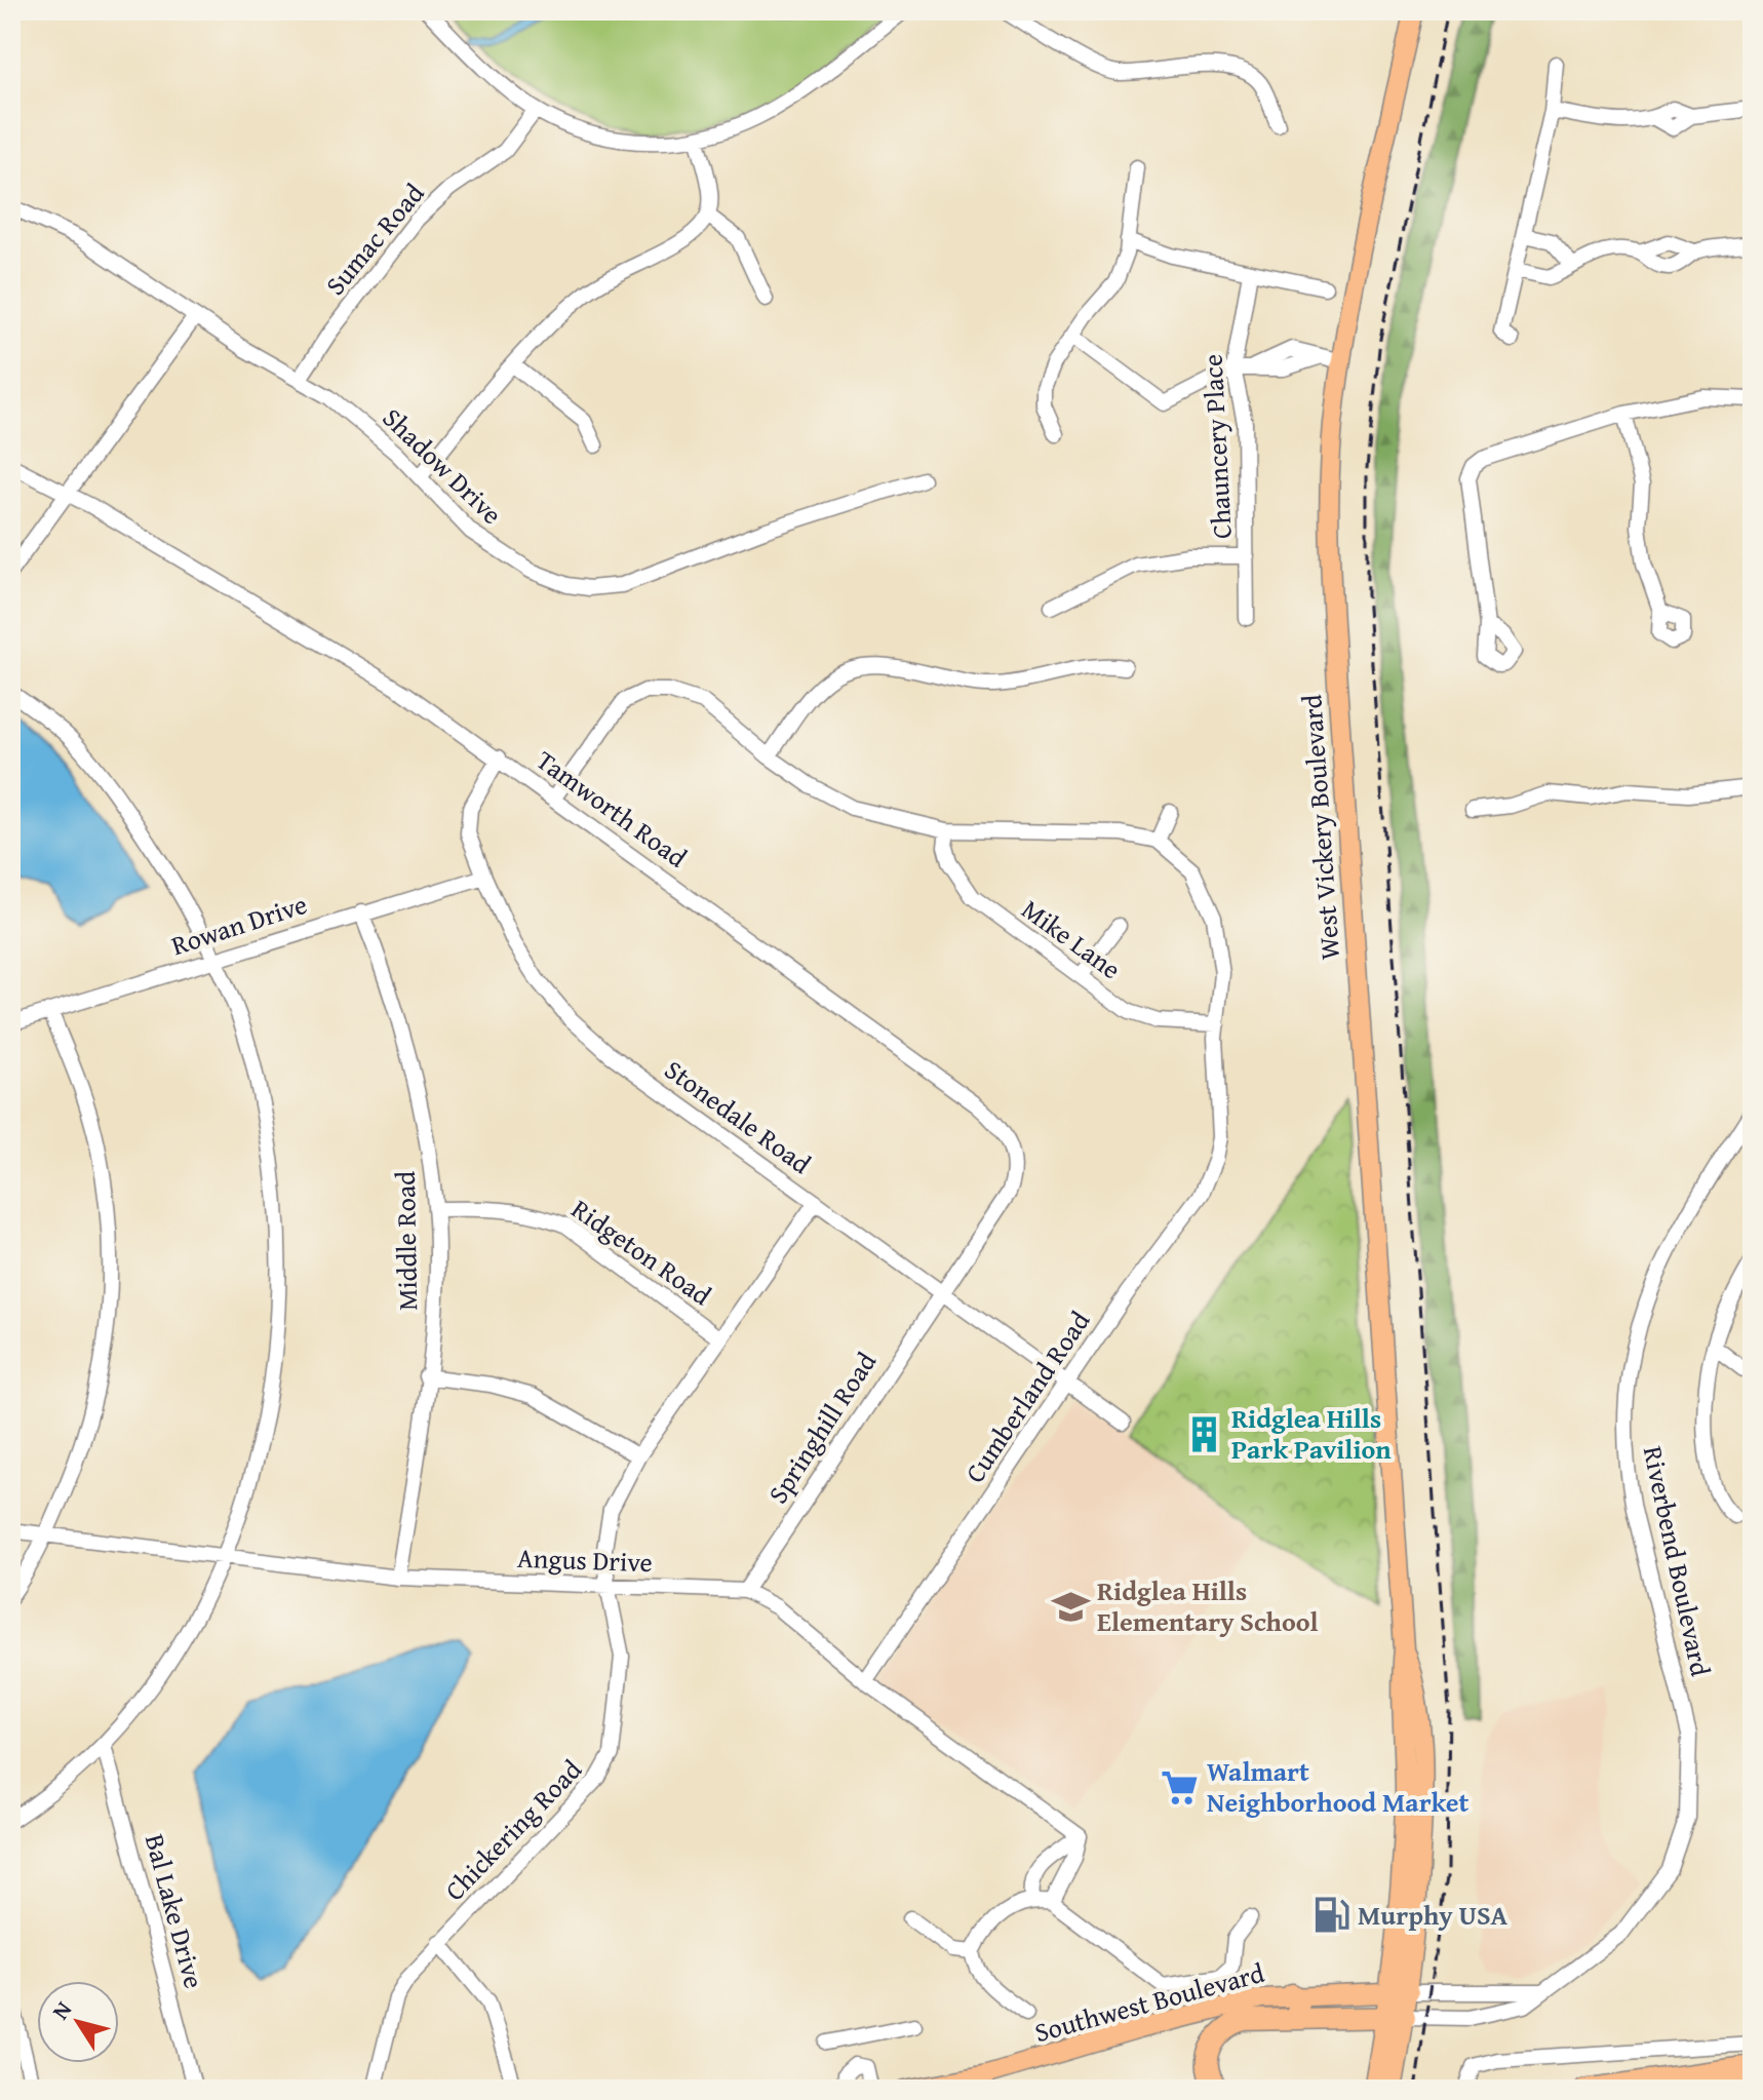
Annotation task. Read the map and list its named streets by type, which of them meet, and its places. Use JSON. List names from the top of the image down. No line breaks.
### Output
{"streets":{"main road":["West Vickery Boulevard","Southwest Boulevard"],"street":["Sumac Road","Chauncery Place","Shadow Drive","Tamworth Road","Rowan Drive","Mike Lane","Stonedale Road","Middle Road","Ridgeton Road","Cumberland Road","Springhill Road","Angus Drive","Riverbend Boulevard","Chickering Road","Bal Lake Drive"]},"crossings":[["Sumac Road","Shadow Drive"],["Tamworth Road","Stonedale Road"],["Tamworth Road","Springhill Road"],["West Vickery Boulevard","Riverbend Boulevard"],["West Vickery Boulevard","Southwest Boulevard"],["Rowan Drive","Stonedale Road"],["Rowan Drive","Middle Road"],["Mike Lane","Cumberland Road"],["Stonedale Road","Cumberland Road"],["Stonedale Road","Springhill Road"],["Stonedale Road","Chickering Road"],["Middle Road","Ridgeton Road"],["Middle Road","Angus Drive"],["Ridgeton Road","Chickering Road"],["Cumberland Road","Angus Drive"],["Springhill Road","Angus Drive"],["Angus Drive","Chickering Road"]],"places":{"building":["Ridglea Hills Park Pavilion"],"school or university":["Ridglea Hills Elementary School"],"supermarket":["Walmart Neighborhood Market"],"fuel station":["Murphy USA"]},"north":"top left"}
